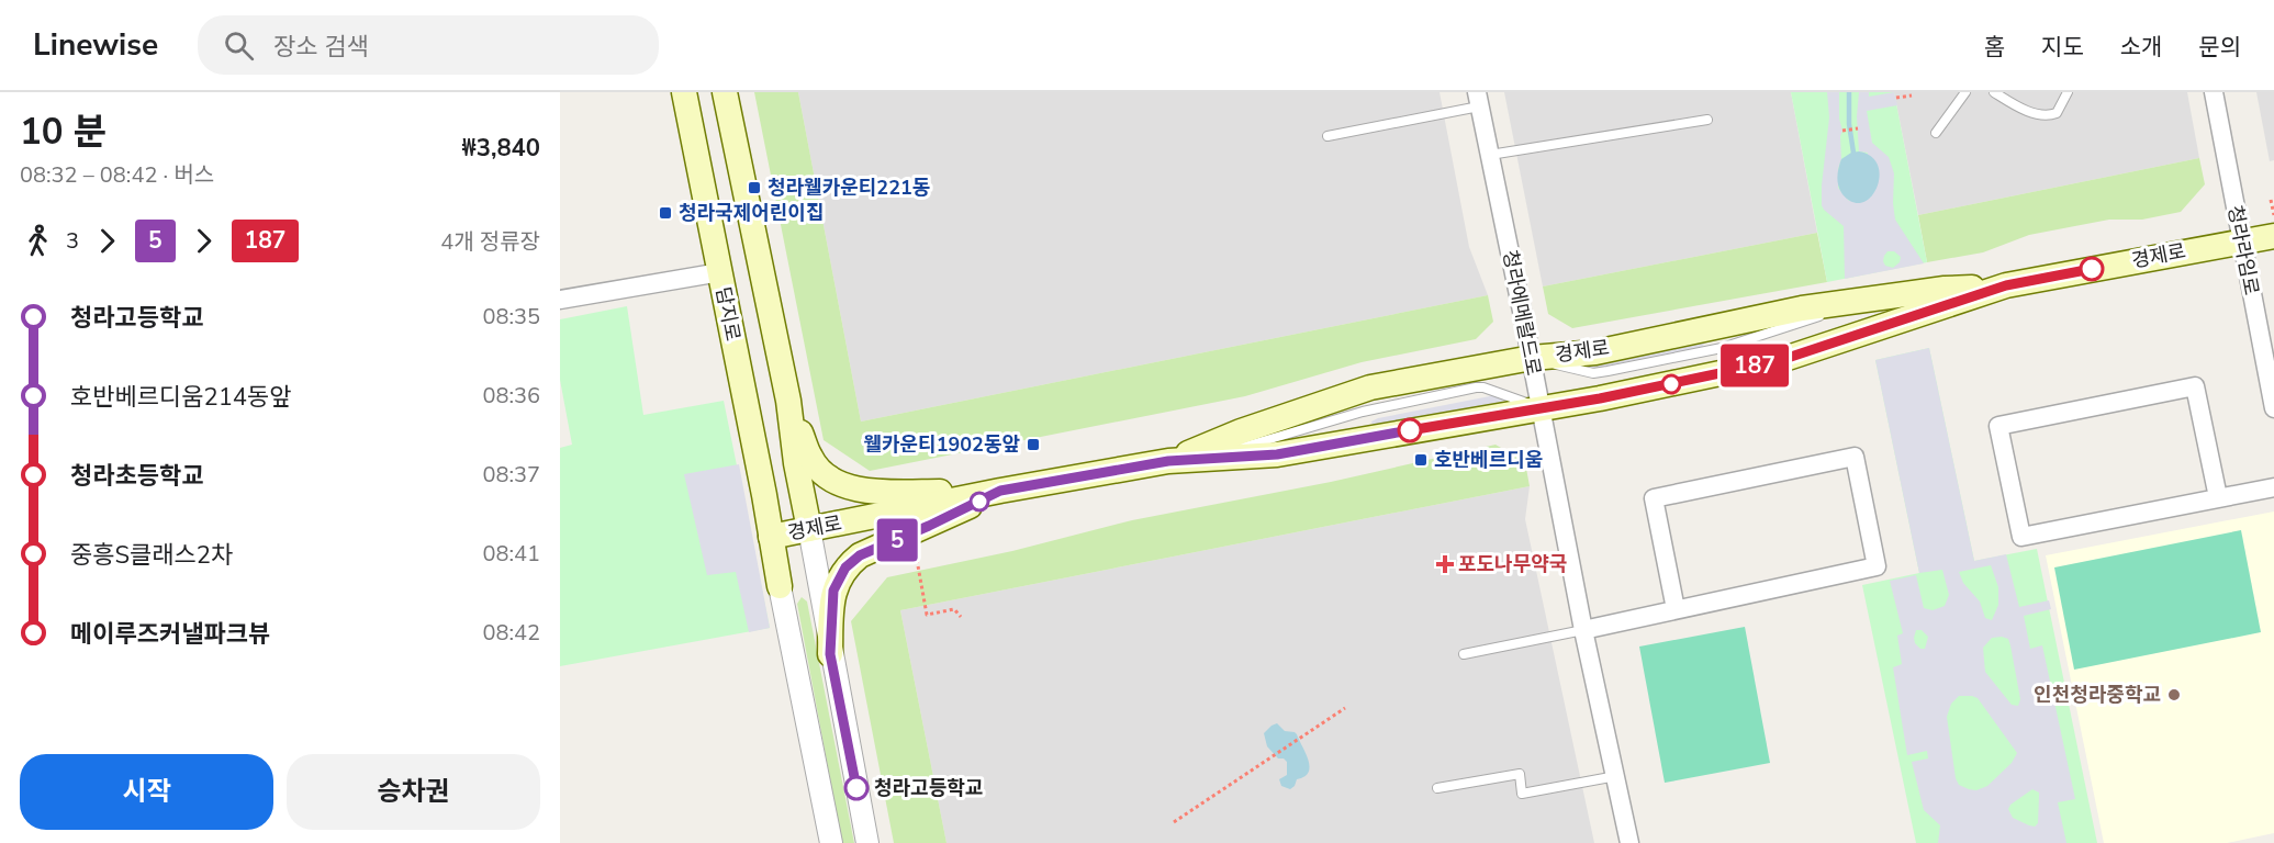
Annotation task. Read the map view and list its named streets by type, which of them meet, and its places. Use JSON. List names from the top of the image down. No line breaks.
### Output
{"streets":{"main road":["경제로","담지로"],"street":["청라라임로","청라에메랄드로"]},"crossings":[["청라라임로","경제로"],["경제로","청라에메랄드로"],["경제로","담지로"]],"places":{"transit":["청라웰카운티221동","청라국제어린이집","웰카운티1902동앞","호반베르디움"],"health":["포도나무약국"],"other":["인천청라중학교","청라고등학교"]},"lines":["bus line 187","bus line 5"],"page":{"header":"Linewise","search":"장소 검색","nav":["홈","지도","소개","문의"],"heading":["10 분","08:32 – 08:42 · 버스","₩3,840"],"on_map":["5","187"],"legs":["3","5","187","4개 정류장"],"list":[{"name":"청라고등학교","value":"08:35"},{"name":"호반베르디움214동앞","value":"08:36"},{"name":"청라초등학교","value":"08:37"},{"name":"중흥S클래스2차","value":"08:41"},{"name":"메이루즈커낼파크뷰","value":"08:42"}],"buttons":["시작","승차권"]}}
